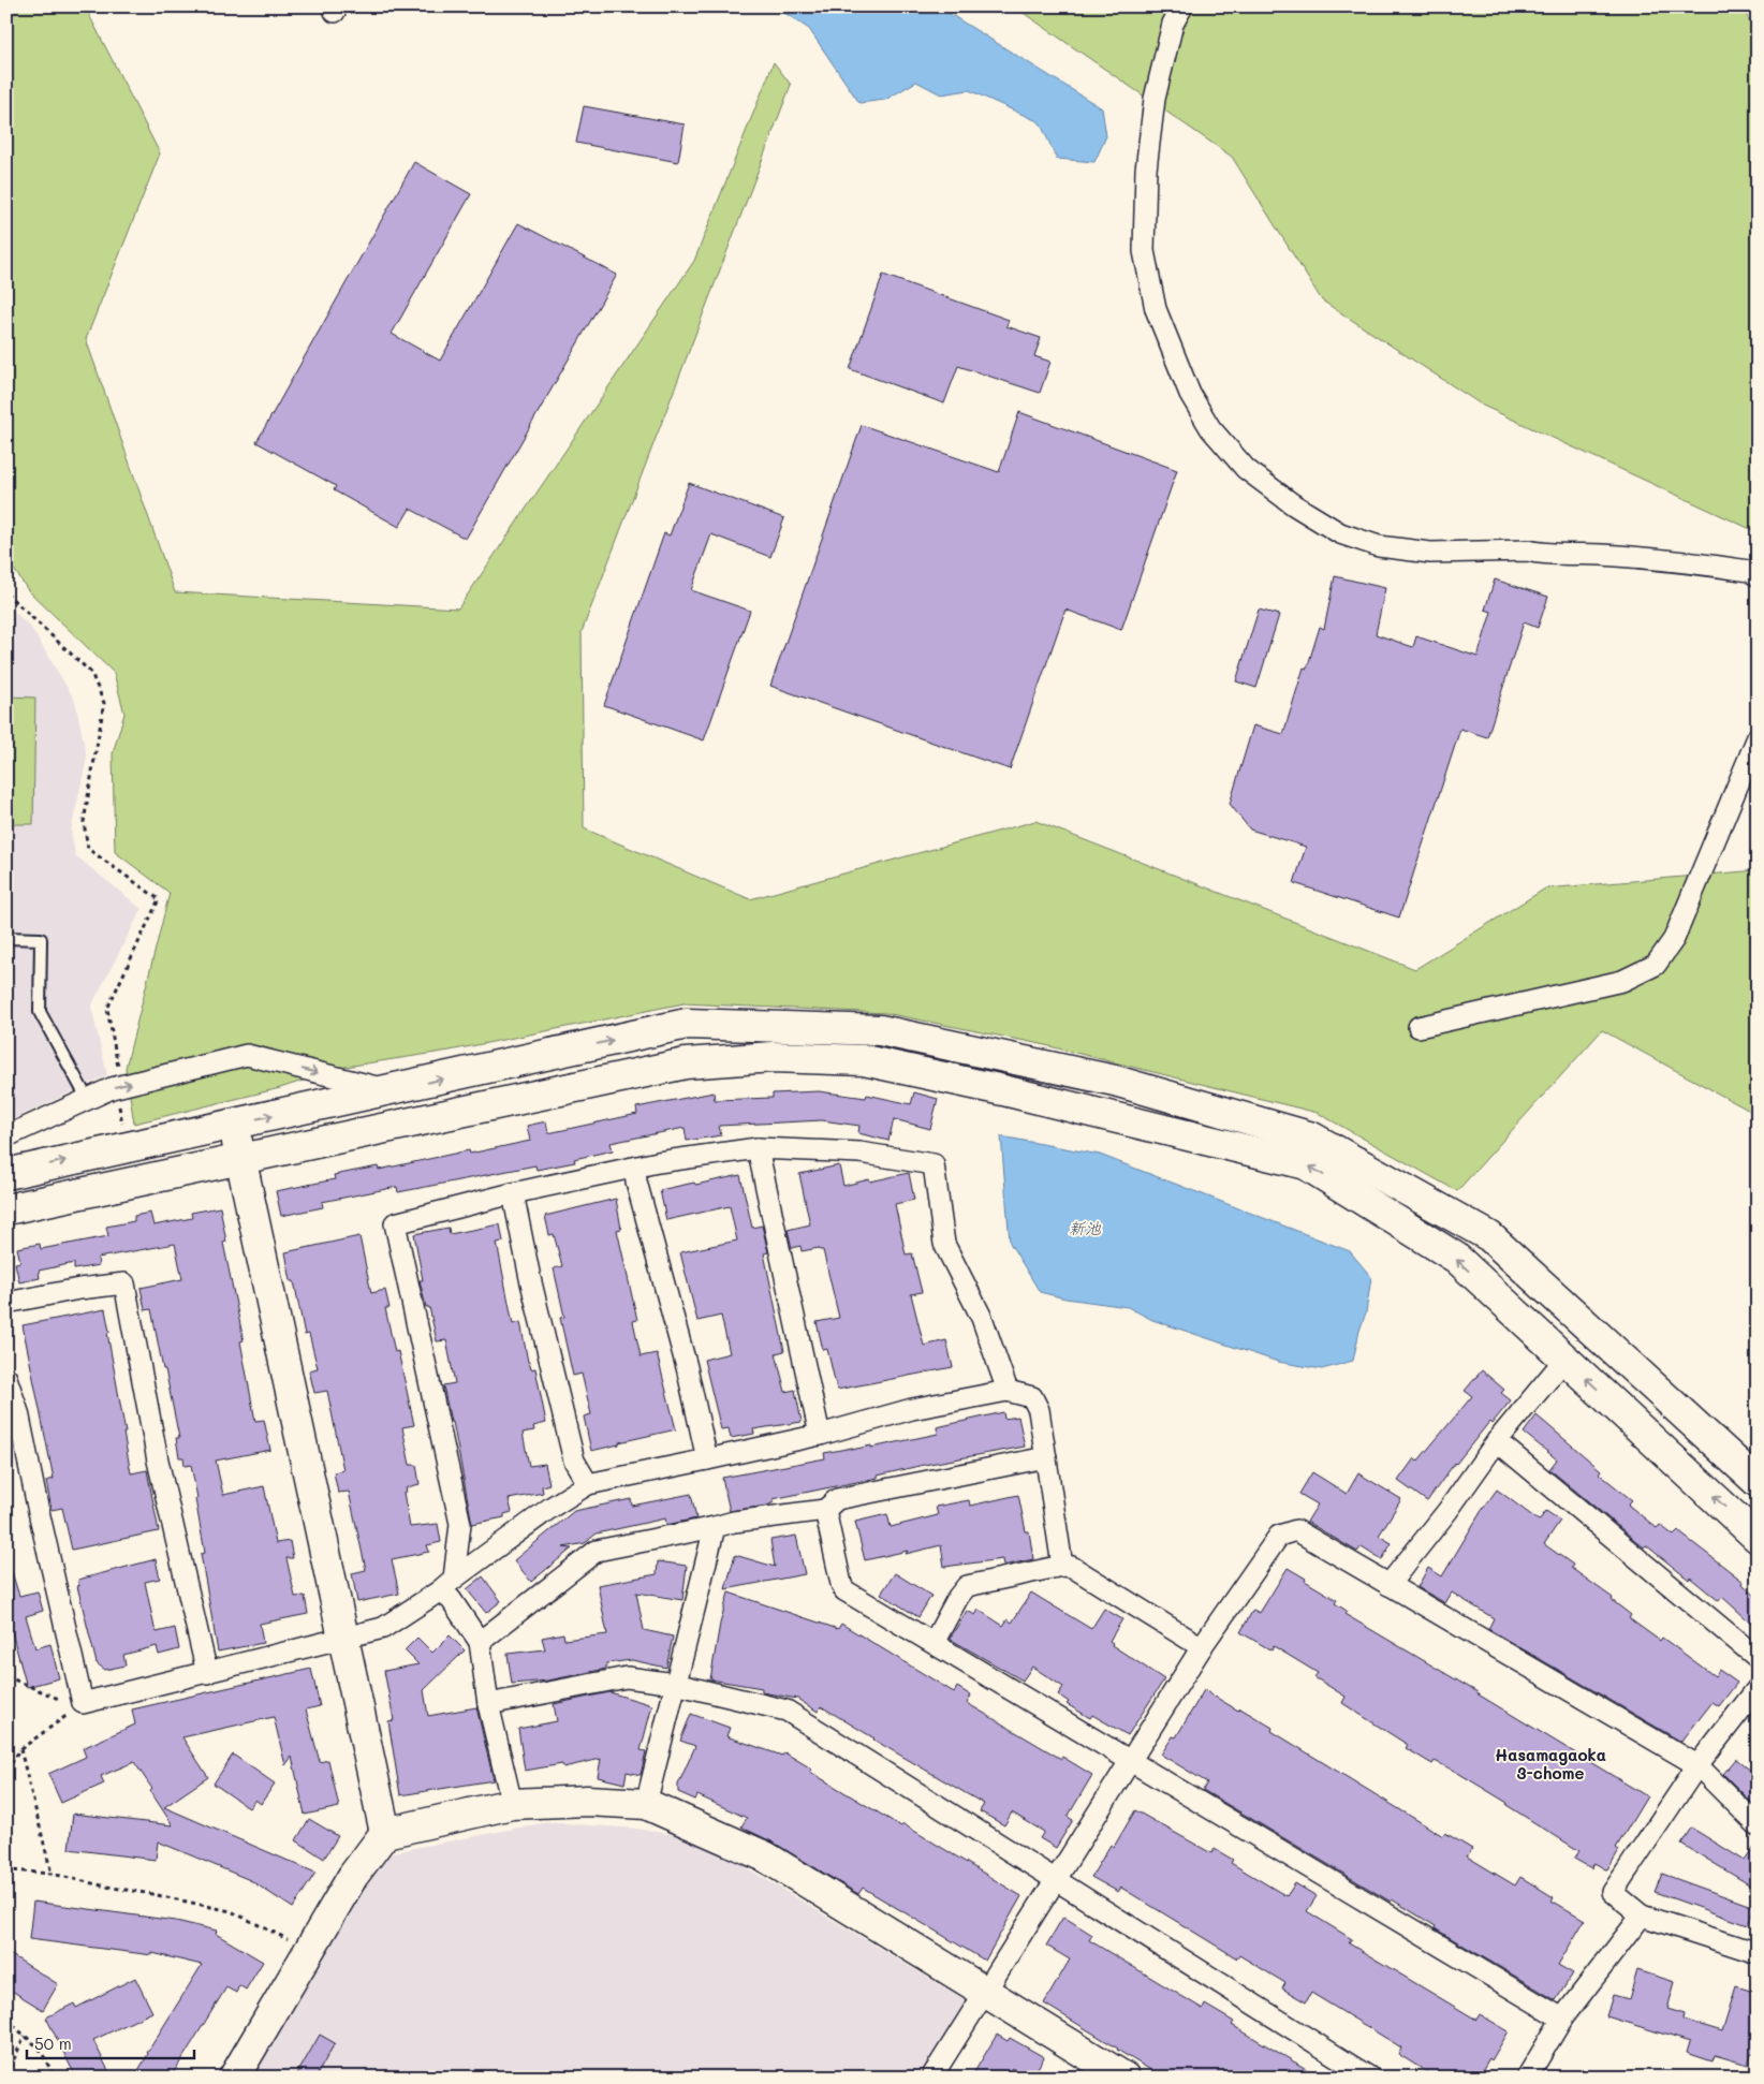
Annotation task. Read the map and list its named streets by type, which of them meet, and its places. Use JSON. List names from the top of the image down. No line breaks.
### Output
{"districts":["Hasamagaoka 3-chome"],"water":["新池"],"scale_bar":"50 m"}
